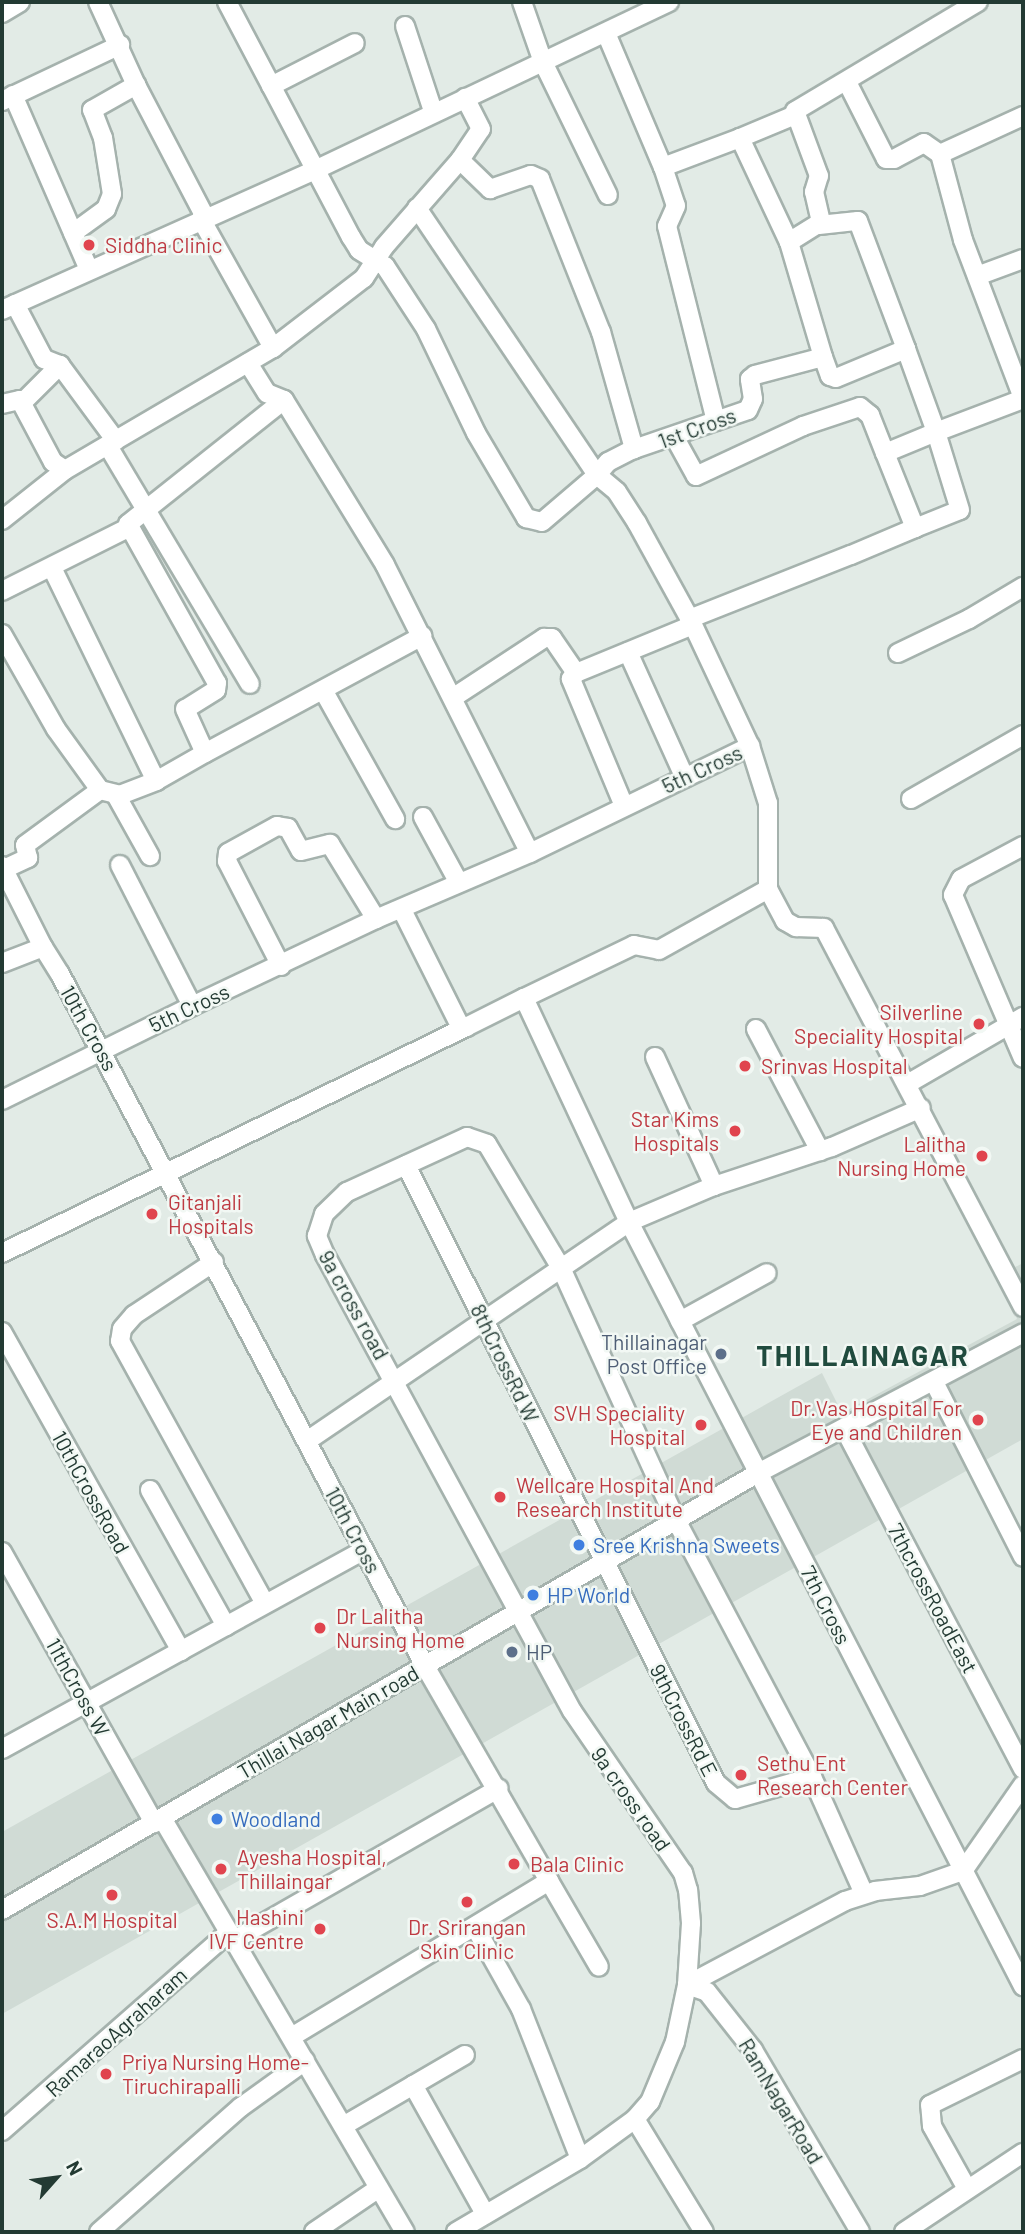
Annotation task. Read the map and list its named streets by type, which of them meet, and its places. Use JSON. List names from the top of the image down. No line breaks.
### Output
{"streets":{"street":["1st Cross","5th Cross","10th Cross","9a cross road","8thCrossRd W","10thCrossRoad","7thcrossRoadEast","7th Cross","11thCross W","9thCrossRd E","Thillai Nagar Main road","RamaraoAgraharam","RamNagarRoad"]},"crossings":[["5th Cross","10th Cross"],["10th Cross","Thillai Nagar Main road"],["10th Cross","RamaraoAgraharam"],["9a cross road","8thCrossRd W"],["9a cross road","9thCrossRd E"],["9a cross road","Thillai Nagar Main road"],["9a cross road","RamNagarRoad"],["8thCrossRd W","9thCrossRd E"],["8thCrossRd W","Thillai Nagar Main road"],["7thcrossRoadEast","Thillai Nagar Main road"],["7th Cross","Thillai Nagar Main road"],["11thCross W","Thillai Nagar Main road"],["11thCross W","RamaraoAgraharam"],["9thCrossRd E","Thillai Nagar Main road"]],"districts":["THILLAINAGAR"],"places":["Siddha Clinic","Silverline Speciality Hospital","Srinvas Hospital","Star Kims Hospitals","Lalitha Nursing Home","Gitanjali Hospitals","Thillainagar Post Office","Dr.Vas Hospital For Eye and Children","SVH Speciality Hospital","Wellcare Hospital And Research Institute","Sree Krishna Sweets","HP World","Dr Lalitha Nursing Home","HP","Sethu Ent Research Center","Woodland","Bala Clinic","Ayesha Hospital, Thillaingar","S.A.M Hospital","Dr. Srirangan Skin Clinic","Hashini IVF Centre","Priya Nursing Home- Tiruchirapalli"],"north":"top right"}
